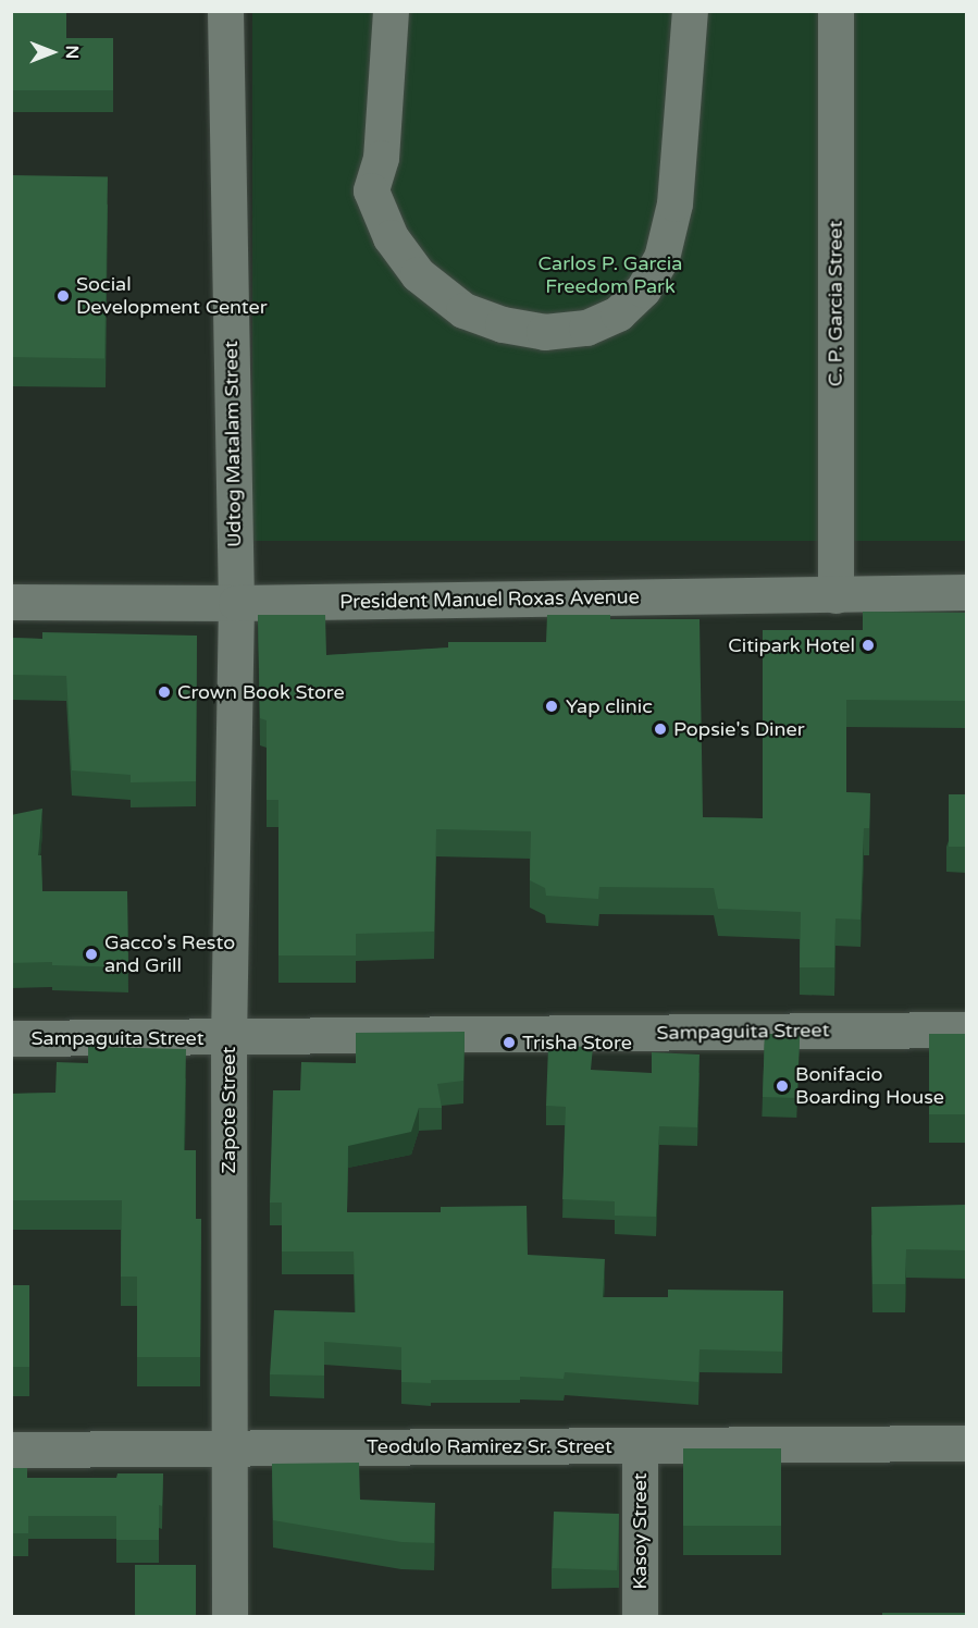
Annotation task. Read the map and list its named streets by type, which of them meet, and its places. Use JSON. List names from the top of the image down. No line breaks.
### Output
{"streets":{"street":["C. P. Garcia Street","Udtog Matalam Street","President Manuel Roxas Avenue","Sampaguita Street","Zapote Street","Teodulo Ramirez Sr. Street","Kasoy Street"]},"crossings":[["C. P. Garcia Street","President Manuel Roxas Avenue"],["Udtog Matalam Street","President Manuel Roxas Avenue"],["Udtog Matalam Street","Zapote Street"],["President Manuel Roxas Avenue","Zapote Street"],["Sampaguita Street","Zapote Street"],["Zapote Street","Teodulo Ramirez Sr. Street"],["Teodulo Ramirez Sr. Street","Kasoy Street"]],"parks":["Carlos P. Garcia Freedom Park"],"places":["Social Development Center","Citipark Hotel","Crown Book Store","Yap clinic","Popsie's Diner","Gacco's Resto and Grill","Trisha Store","Bonifacio Boarding House"],"north":"right"}
